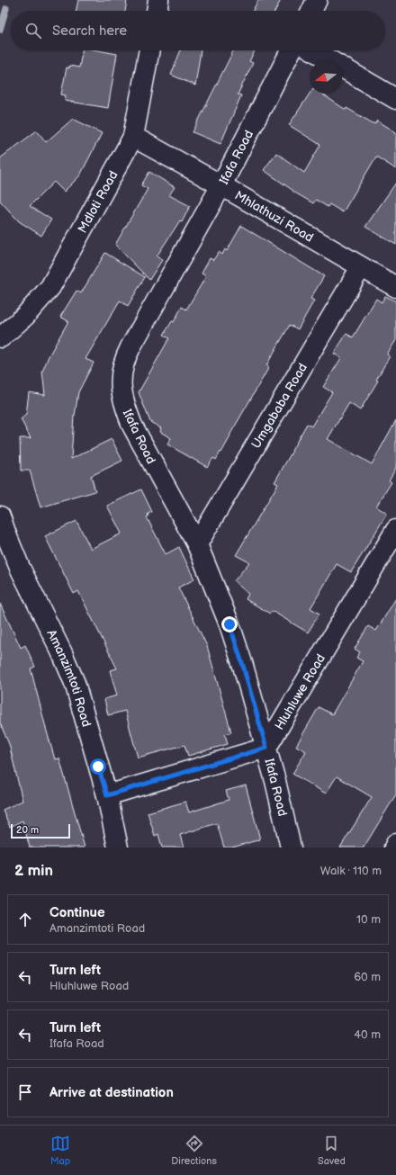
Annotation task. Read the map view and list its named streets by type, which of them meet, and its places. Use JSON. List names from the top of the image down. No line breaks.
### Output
{"streets":{"street":["Ifafa Road","Mdloti Road","Mhlathuzi Road","Umgababa Road","Amanzimtoti Road","Hluhluwe Road"]},"crossings":[["Ifafa Road","Mhlathuzi Road"],["Ifafa Road","Umgababa Road"],["Ifafa Road","Hluhluwe Road"],["Mdloti Road","Mhlathuzi Road"],["Mhlathuzi Road","Umgababa Road"]],"scale_bar":"20 m","north":"left","page":{"search":"Search here","scale":"20 m","heading":["2 min","Walk · 110 m"],"list":[["Continue","Amanzimtoti Road","10 m"],["Turn left","Hluhluwe Road","60 m"],["Turn left","Ifafa Road","40 m"],"Arrive at destination"],"nav":["Map","Directions","Saved"]}}
